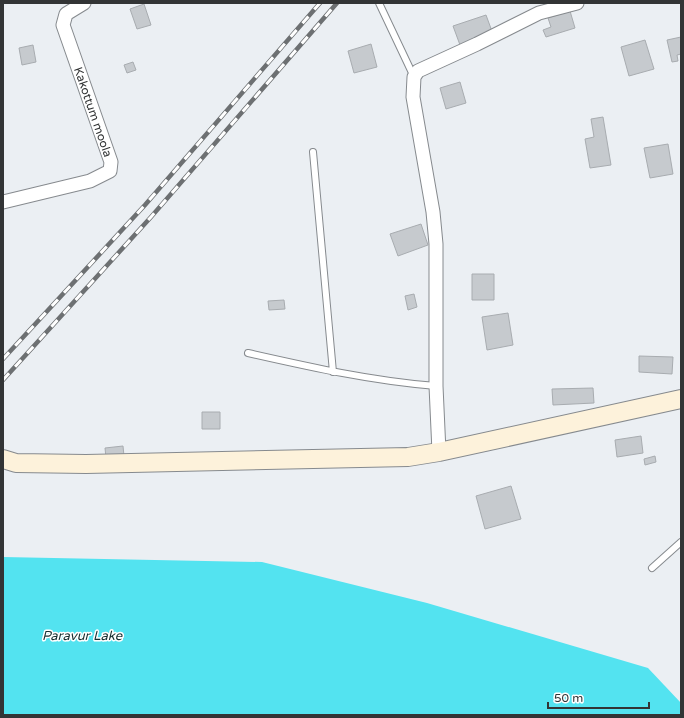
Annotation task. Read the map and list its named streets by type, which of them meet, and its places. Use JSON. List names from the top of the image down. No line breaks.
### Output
{"streets":{"street":["Kakottum moola"]},"water":["Paravur Lake"],"scale_bar":"50 m"}
